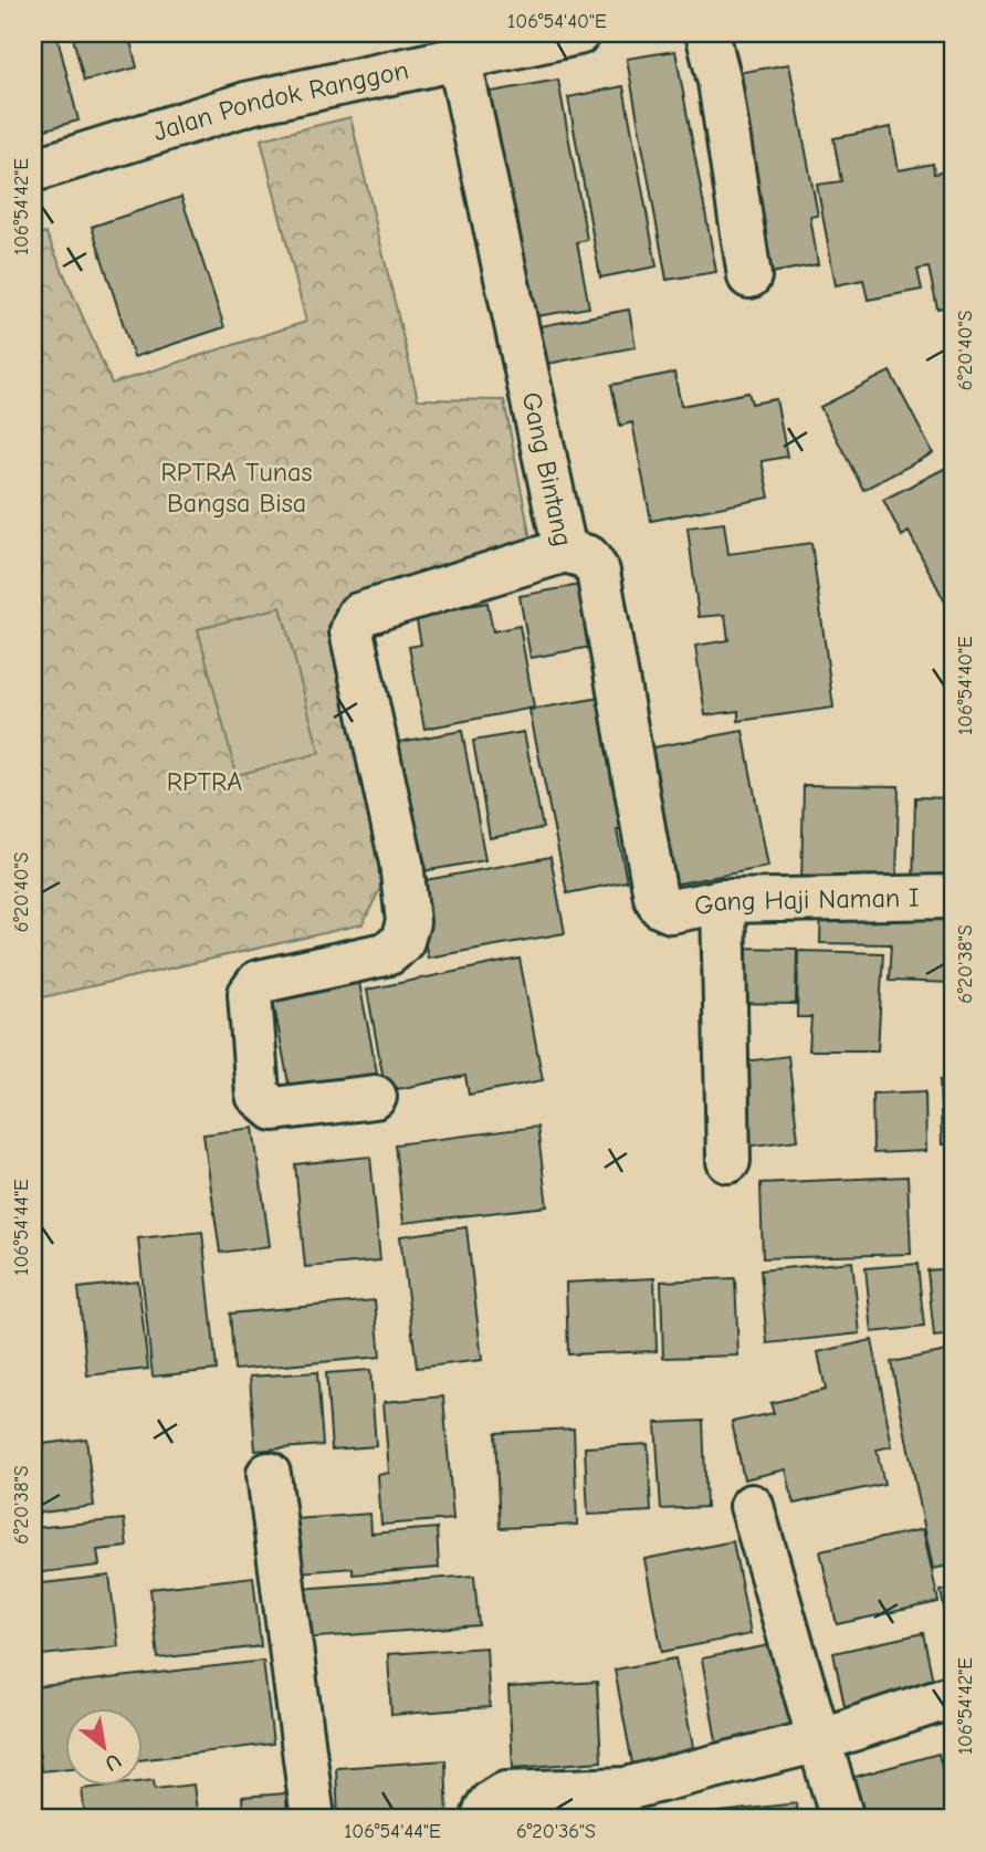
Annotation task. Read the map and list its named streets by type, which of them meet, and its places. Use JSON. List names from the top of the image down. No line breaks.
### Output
{"streets":{"street":["Jalan Pondok Ranggon","Gang Bintang","Gang Haji Naman I"]},"crossings":[["Jalan Pondok Ranggon","Gang Bintang"],["Gang Bintang","Gang Haji Naman I"]],"parks":["RPTRA Tunas Bangsa Bisa","RPTRA"],"north":"bottom right","coordinates":["106°54'40\"E","106°54'42\"E","6°20'40\"S","6°20'38\"S","106°54'44\"E","6°20'36\"S"]}
